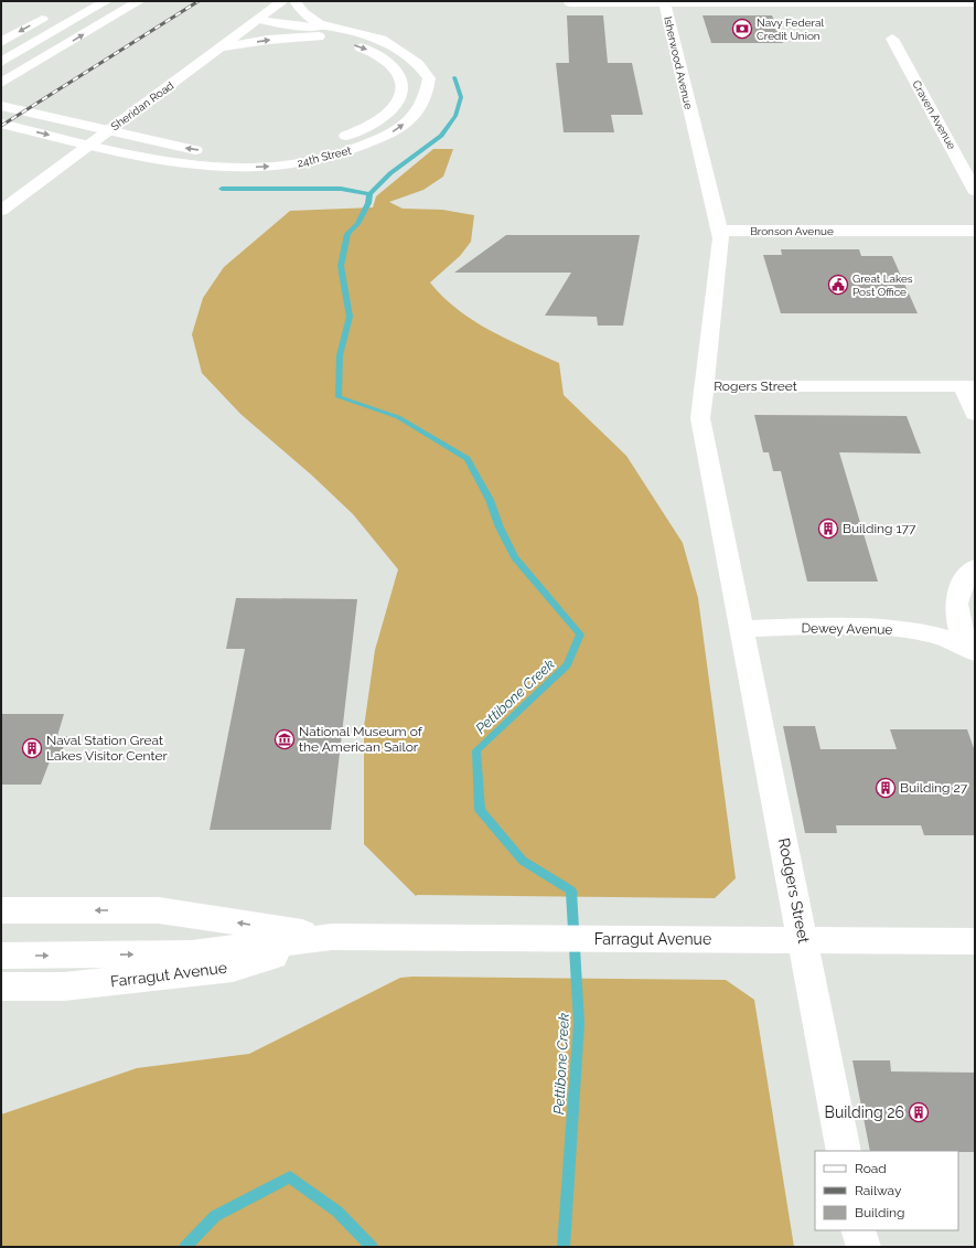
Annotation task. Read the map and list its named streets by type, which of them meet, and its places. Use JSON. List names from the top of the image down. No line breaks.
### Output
{"streets":{"main road":["Isherwood Avenue","Sheridan Road","Craven Avenue","24th Street","Bronson Avenue","Rogers Street","Dewey Avenue","Rodgers Street","Farragut Avenue"]},"crossings":[["Isherwood Avenue","Bronson Avenue"],["Sheridan Road","24th Street"],["Rogers Street","Dewey Avenue"],["Rogers Street","Rodgers Street"],["Dewey Avenue","Rodgers Street"],["Rodgers Street","Farragut Avenue"]],"water":["Pettibone Creek"],"places":{"bank":["Navy Federal Credit Union"],"public building":["Great Lakes Post Office"],"building":["Building 177","Naval Station Great Lakes Visitor Center","Building 27","Building 26"],"museum":["National Museum of the American Sailor"]},"legend":["Road","Railway","Building"]}
